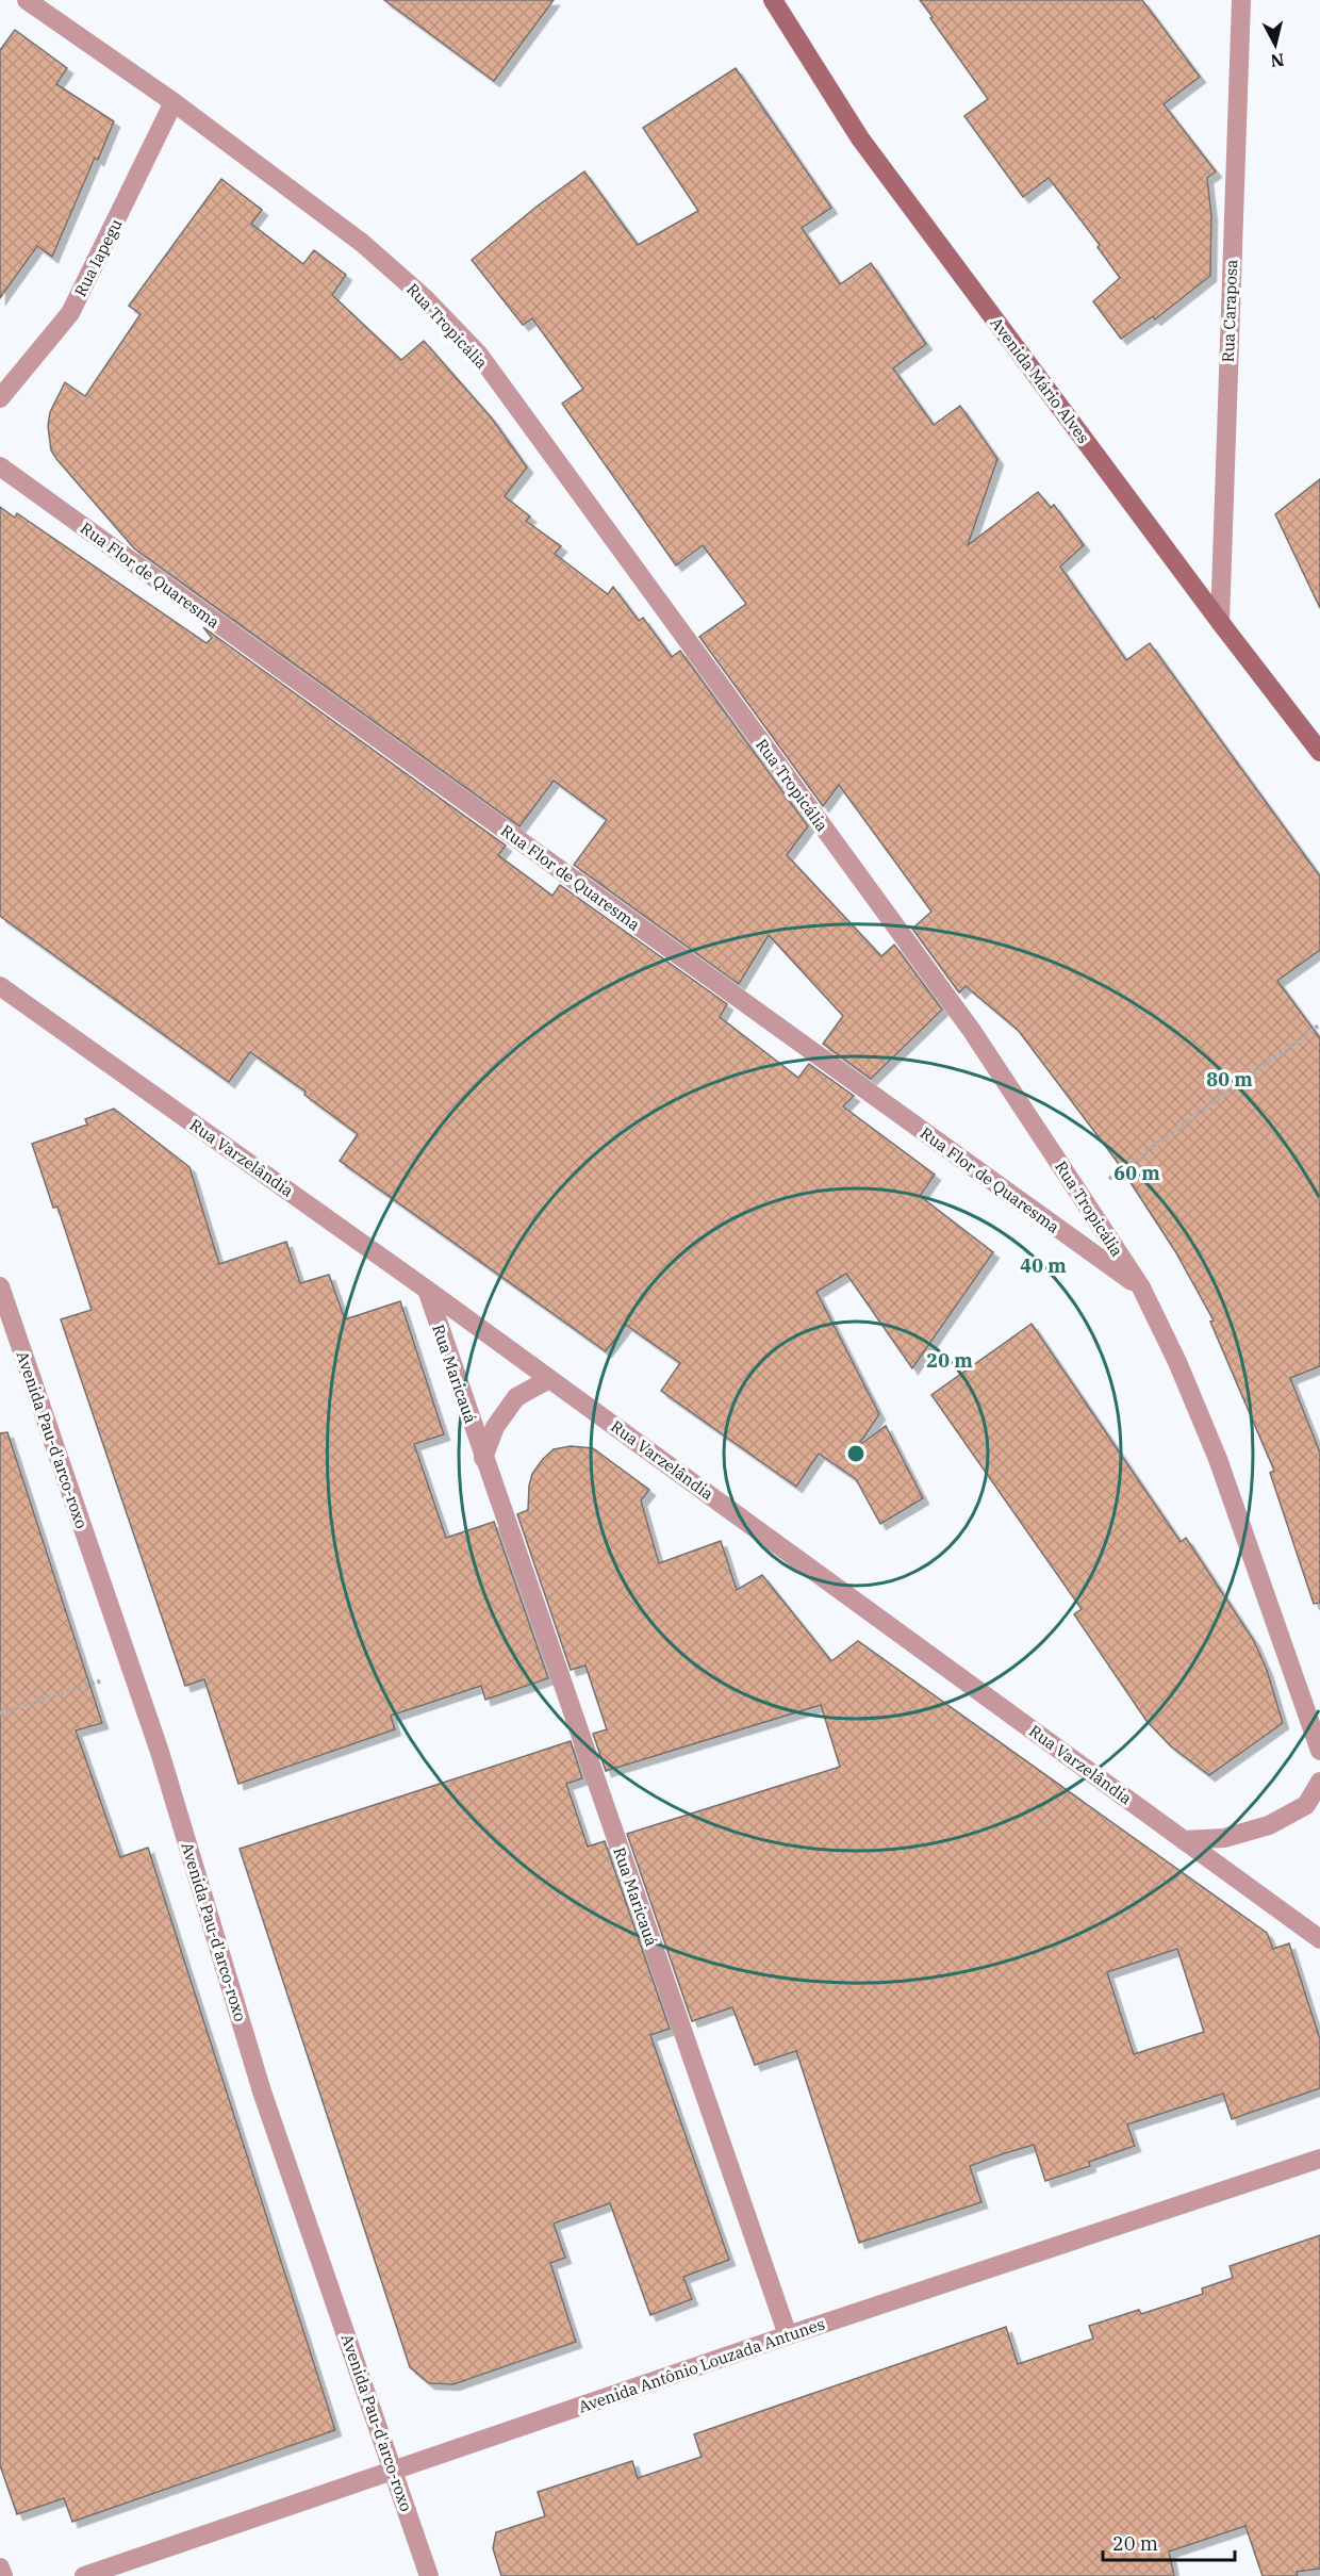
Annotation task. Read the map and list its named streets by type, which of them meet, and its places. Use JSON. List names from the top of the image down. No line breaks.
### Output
{"streets":{"street":["Rua Iapegu","Rua Caraposa","Rua Tropicália","Avenida Mário Alves","Rua Flor de Quaresma","Rua Varzelândia","Rua Maricauá","Avenida Pau-d'arco-roxo","Avenida Antônio Louzada Antunes"]},"crossings":[["Rua Iapegu","Rua Tropicália"],["Rua Caraposa","Avenida Mário Alves"],["Rua Tropicália","Rua Flor de Quaresma"],["Rua Varzelândia","Rua Maricauá"],["Rua Maricauá","Avenida Antônio Louzada Antunes"],["Avenida Pau-d'arco-roxo","Avenida Antônio Louzada Antunes"]],"scale_bar":"20 m","north":"bottom","rings":["80 m","60 m","40 m","20 m"]}
